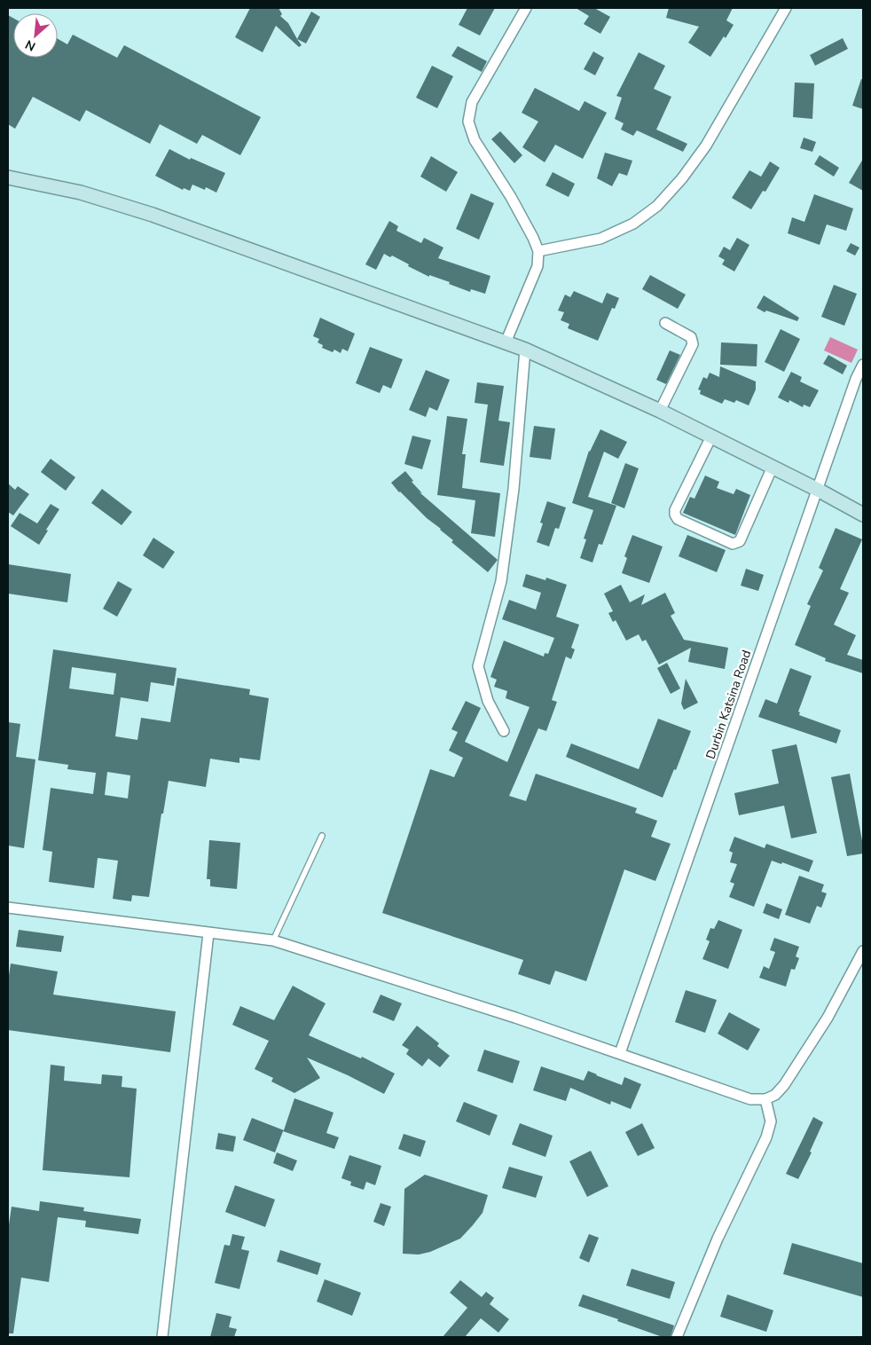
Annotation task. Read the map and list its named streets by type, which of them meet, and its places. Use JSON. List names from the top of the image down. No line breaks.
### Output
{"streets":{"street":["Durbin Katsina Road"]},"north":"bottom left"}
